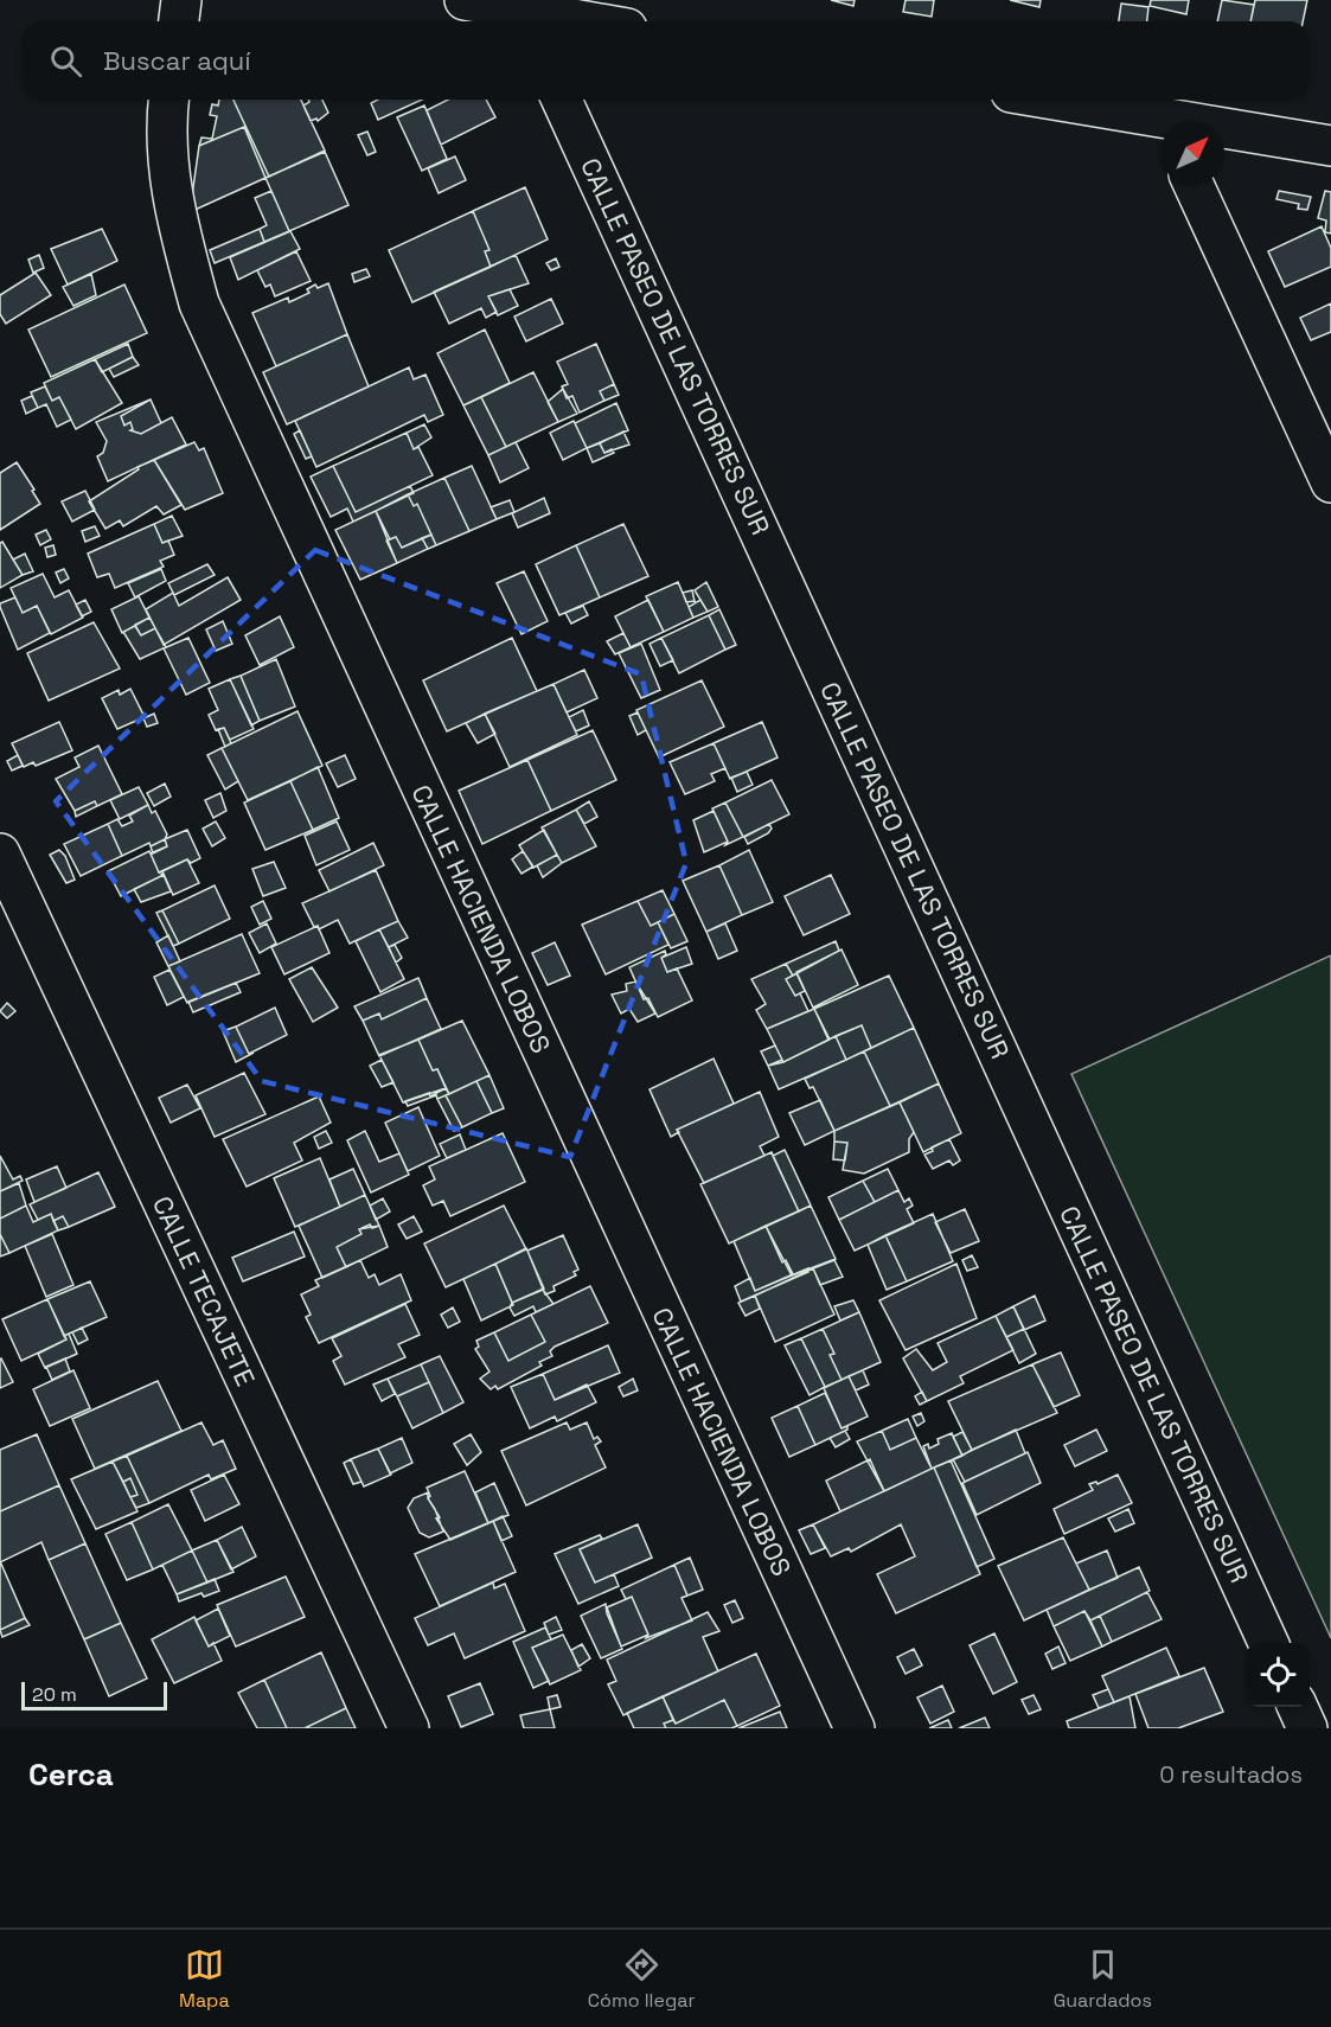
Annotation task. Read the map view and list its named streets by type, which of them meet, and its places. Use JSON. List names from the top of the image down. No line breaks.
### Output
{"streets":{"street":["CALLE PASEO DE LAS TORRES SUR","CALLE HACIENDA LOBOS","CALLE TECAJETE"]},"scale_bar":"20 m","north":"top right","page":{"search":"Buscar aquí","scale":"20 m","heading":["Cerca","0 resultados"],"nav":["Mapa","Cómo llegar","Guardados"]}}
